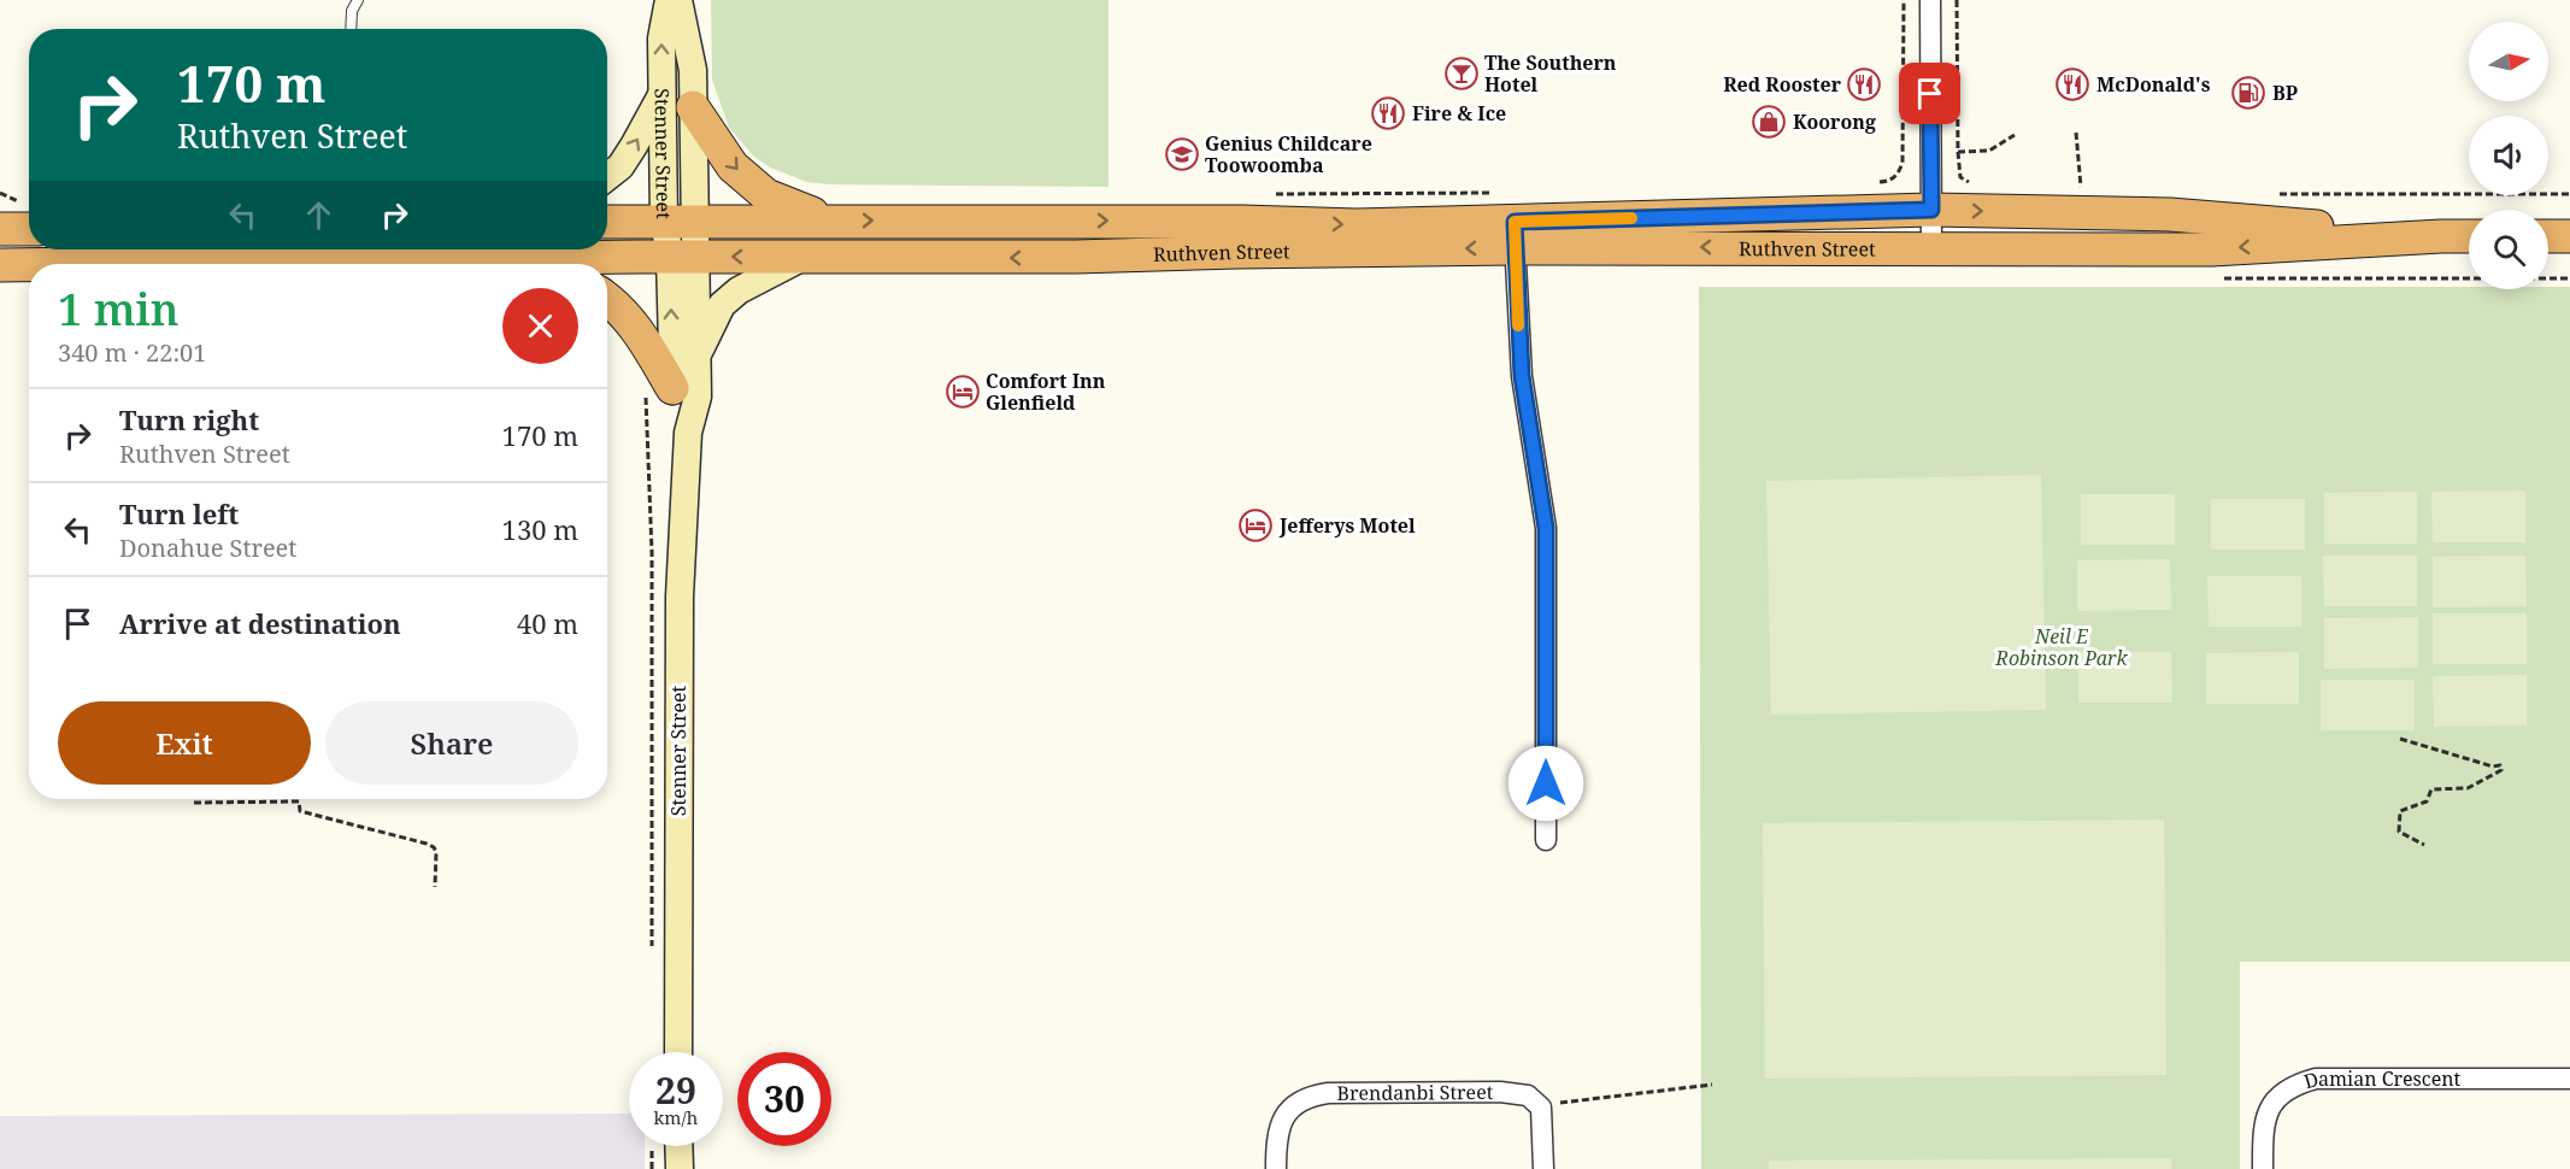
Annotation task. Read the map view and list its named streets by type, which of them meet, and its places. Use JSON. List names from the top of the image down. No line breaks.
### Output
{"streets":{"highway":["Ruthven Street"],"main road":["Stenner Street"],"street":["Damian Crescent","Brendanbi Street"]},"crossings":[["Stenner Street","Ruthven Street"]],"parks":["Neil E Robinson Park"],"places":{"bar":["The Southern Hotel"],"restaurant":["Red Rooster","McDonald's","Fire & Ice"],"fuel station":["BP"],"shop":["Koorong"],"school or university":["Genius Childcare Toowoomba"],"hotel":["Comfort Inn Glenfield","Jefferys Motel"]},"north":"right","page":{"turn":["170 m","Ruthven Street"],"heading":["1 min","340 m · 22:01"],"list":[{"name":"Turn right","note":"Ruthven Street","value":"170 m"},{"name":"Turn left","note":"Donahue Street","value":"130 m"},{"name":"Arrive at destination","value":"40 m"}],"buttons":["Exit","Share"],"speed":"29 km/h","limit":"30"}}
